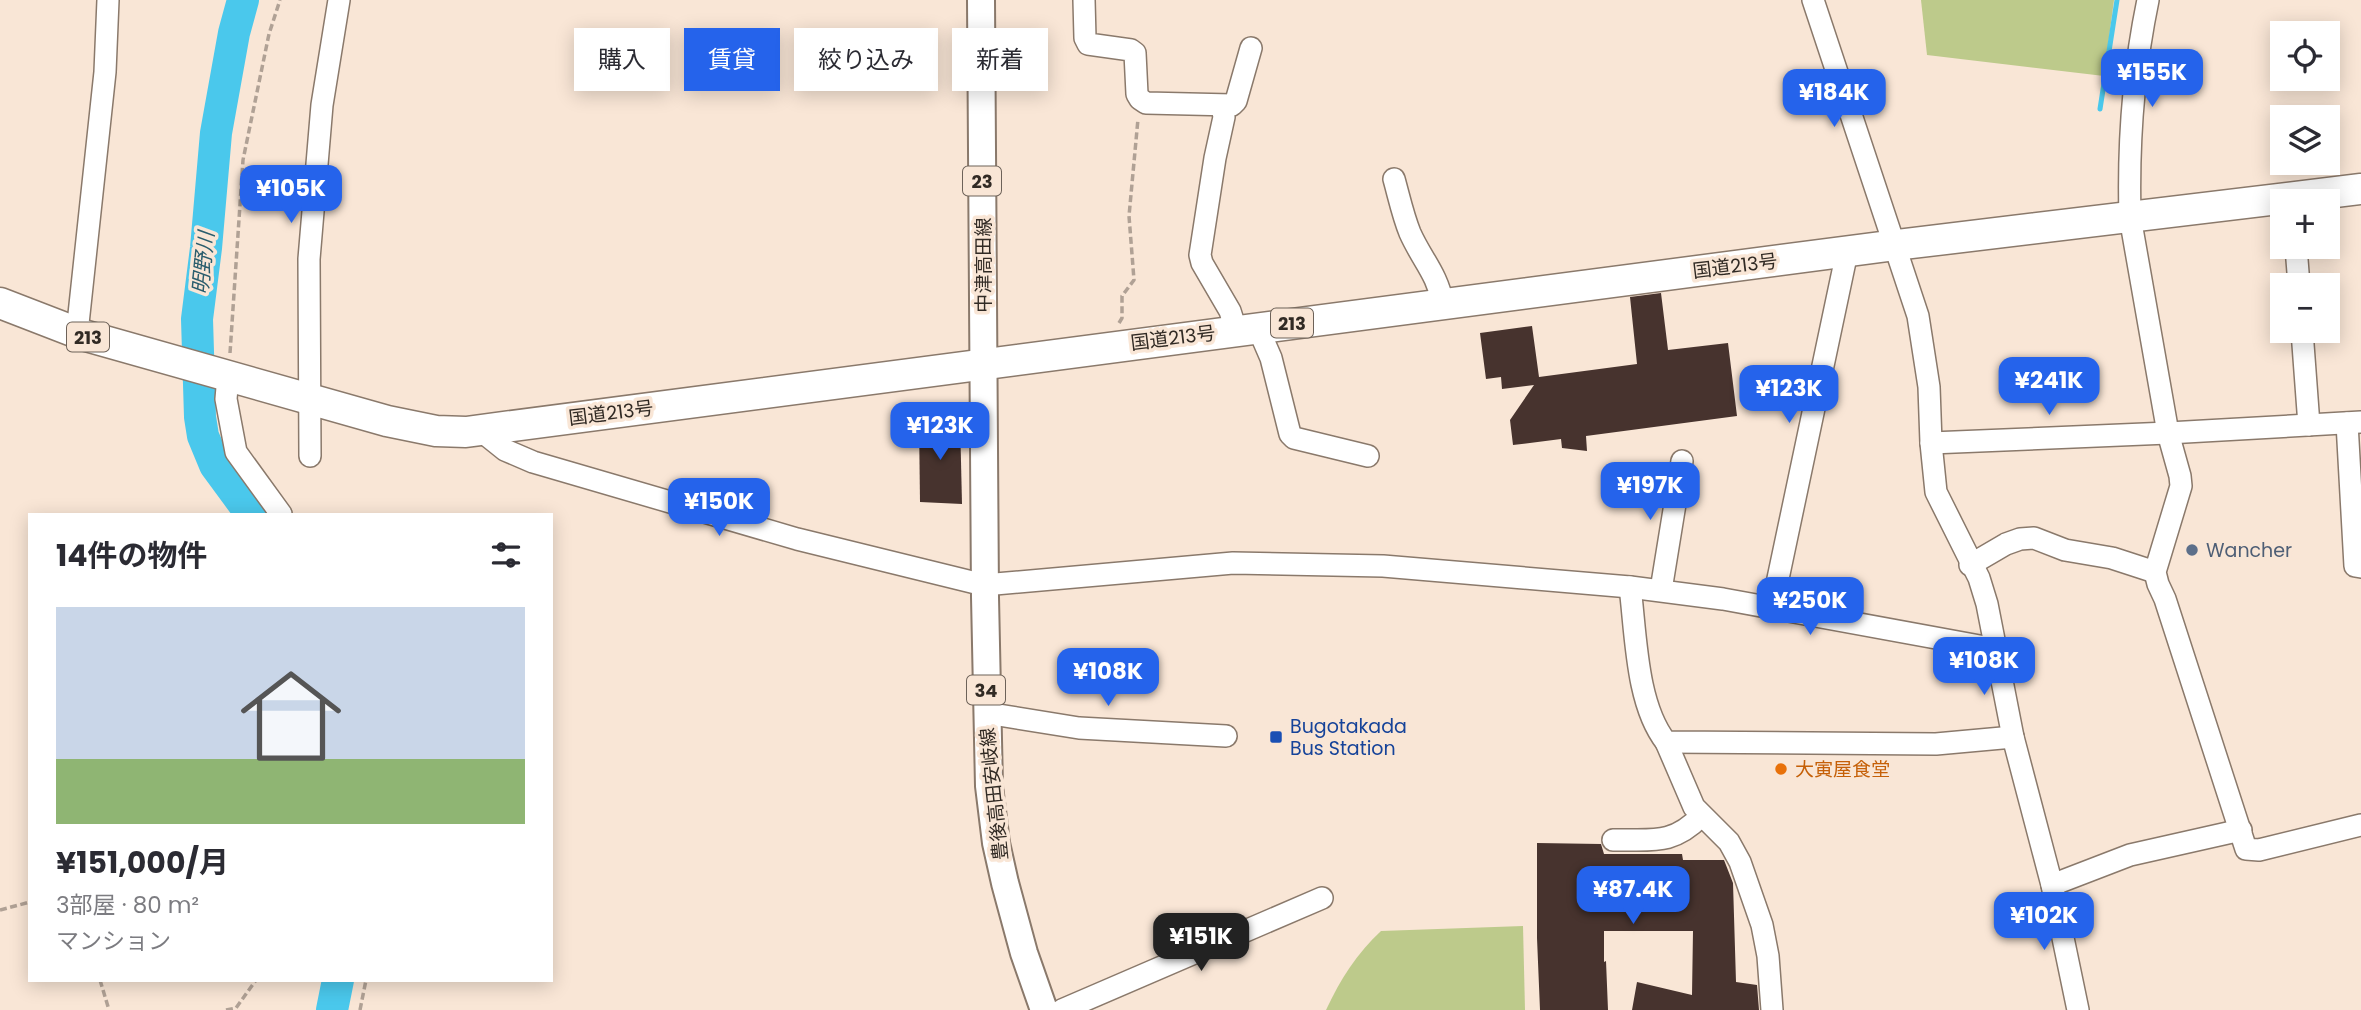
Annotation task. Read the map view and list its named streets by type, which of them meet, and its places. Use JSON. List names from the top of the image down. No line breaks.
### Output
{"streets":{"highway":["国道213号","213"],"main road":["23","中津高田線","34","豊後高田安岐線"]},"crossings":[["中津高田線","国道213号"],["中津高田線","豊後高田安岐線"],["国道213号","豊後高田安岐線"]],"water":["明野川"],"places":{"other":["Wancher","大寅屋食堂"],"transit":["Bugotakada Bus Station"]},"page":{"map_buttons":["+","−"],"chip":["購入","賃貸","絞り込み","新着"],"price":["¥155K","¥184K","¥105K","¥241K","¥123K","¥123K","¥197K","¥150K","¥250K","¥108K","¥108K","¥87.4K","¥102K","¥151K"],"heading":"14件の物件","list":[{"name":"¥151,000/月","note":"3部屋 · 80 m² · マンション"}]}}
